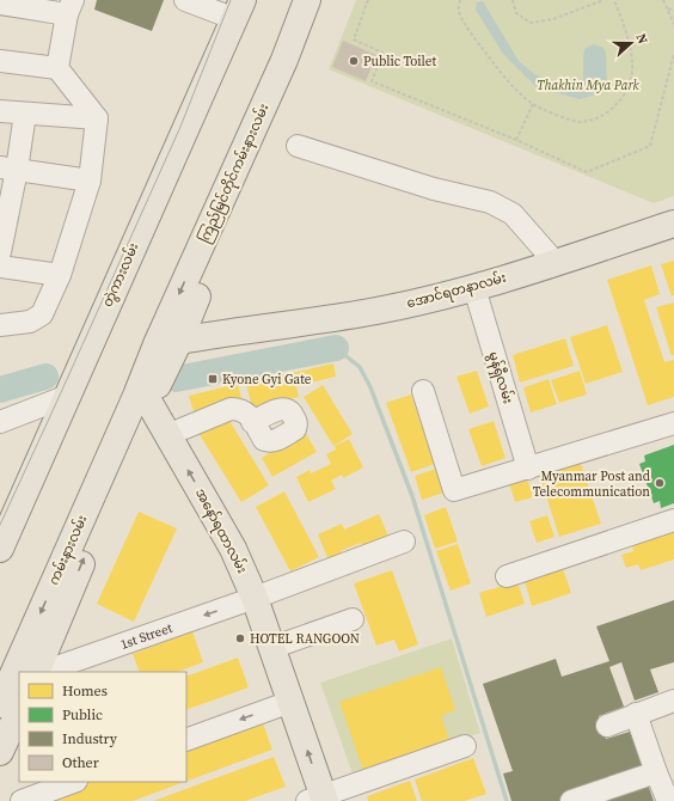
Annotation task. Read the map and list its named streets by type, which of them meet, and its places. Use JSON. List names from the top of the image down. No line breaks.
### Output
{"streets":{"main road":["ကြည်မြင်တိုင်ကမ်းနားလမ်း","တွဲကားလမ်း","အောင်ရတနာလမ်း","အနော်ရထာလမ်း","ကမ်းနားလမ်း"],"street":["မွန်ရှီလမ်း","1st Street"]},"crossings":[["ကြည်မြင်တိုင်ကမ်းနားလမ်း","အောင်ရတနာလမ်း"],["ကြည်မြင်တိုင်ကမ်းနားလမ်း","ကမ်းနားလမ်း"],["အောင်ရတနာလမ်း","မွန်ရှီလမ်း"],["အောင်ရတနာလမ်း","ကမ်းနားလမ်း"],["အနော်ရထာလမ်း","ကမ်းနားလမ်း"],["အနော်ရထာလမ်း","1st Street"],["ကမ်းနားလမ်း","1st Street"]],"one_way":["အနော်ရထာလမ်း"],"parks":["Thakhin Mya Park"],"places":{"other":["Public Toilet","Myanmar Post and Telecommunication","HOTEL RANGOON"],"transit":["Kyone Gyi Gate"]},"legend":["Homes","Public","Industry","Other"],"north":"right"}
